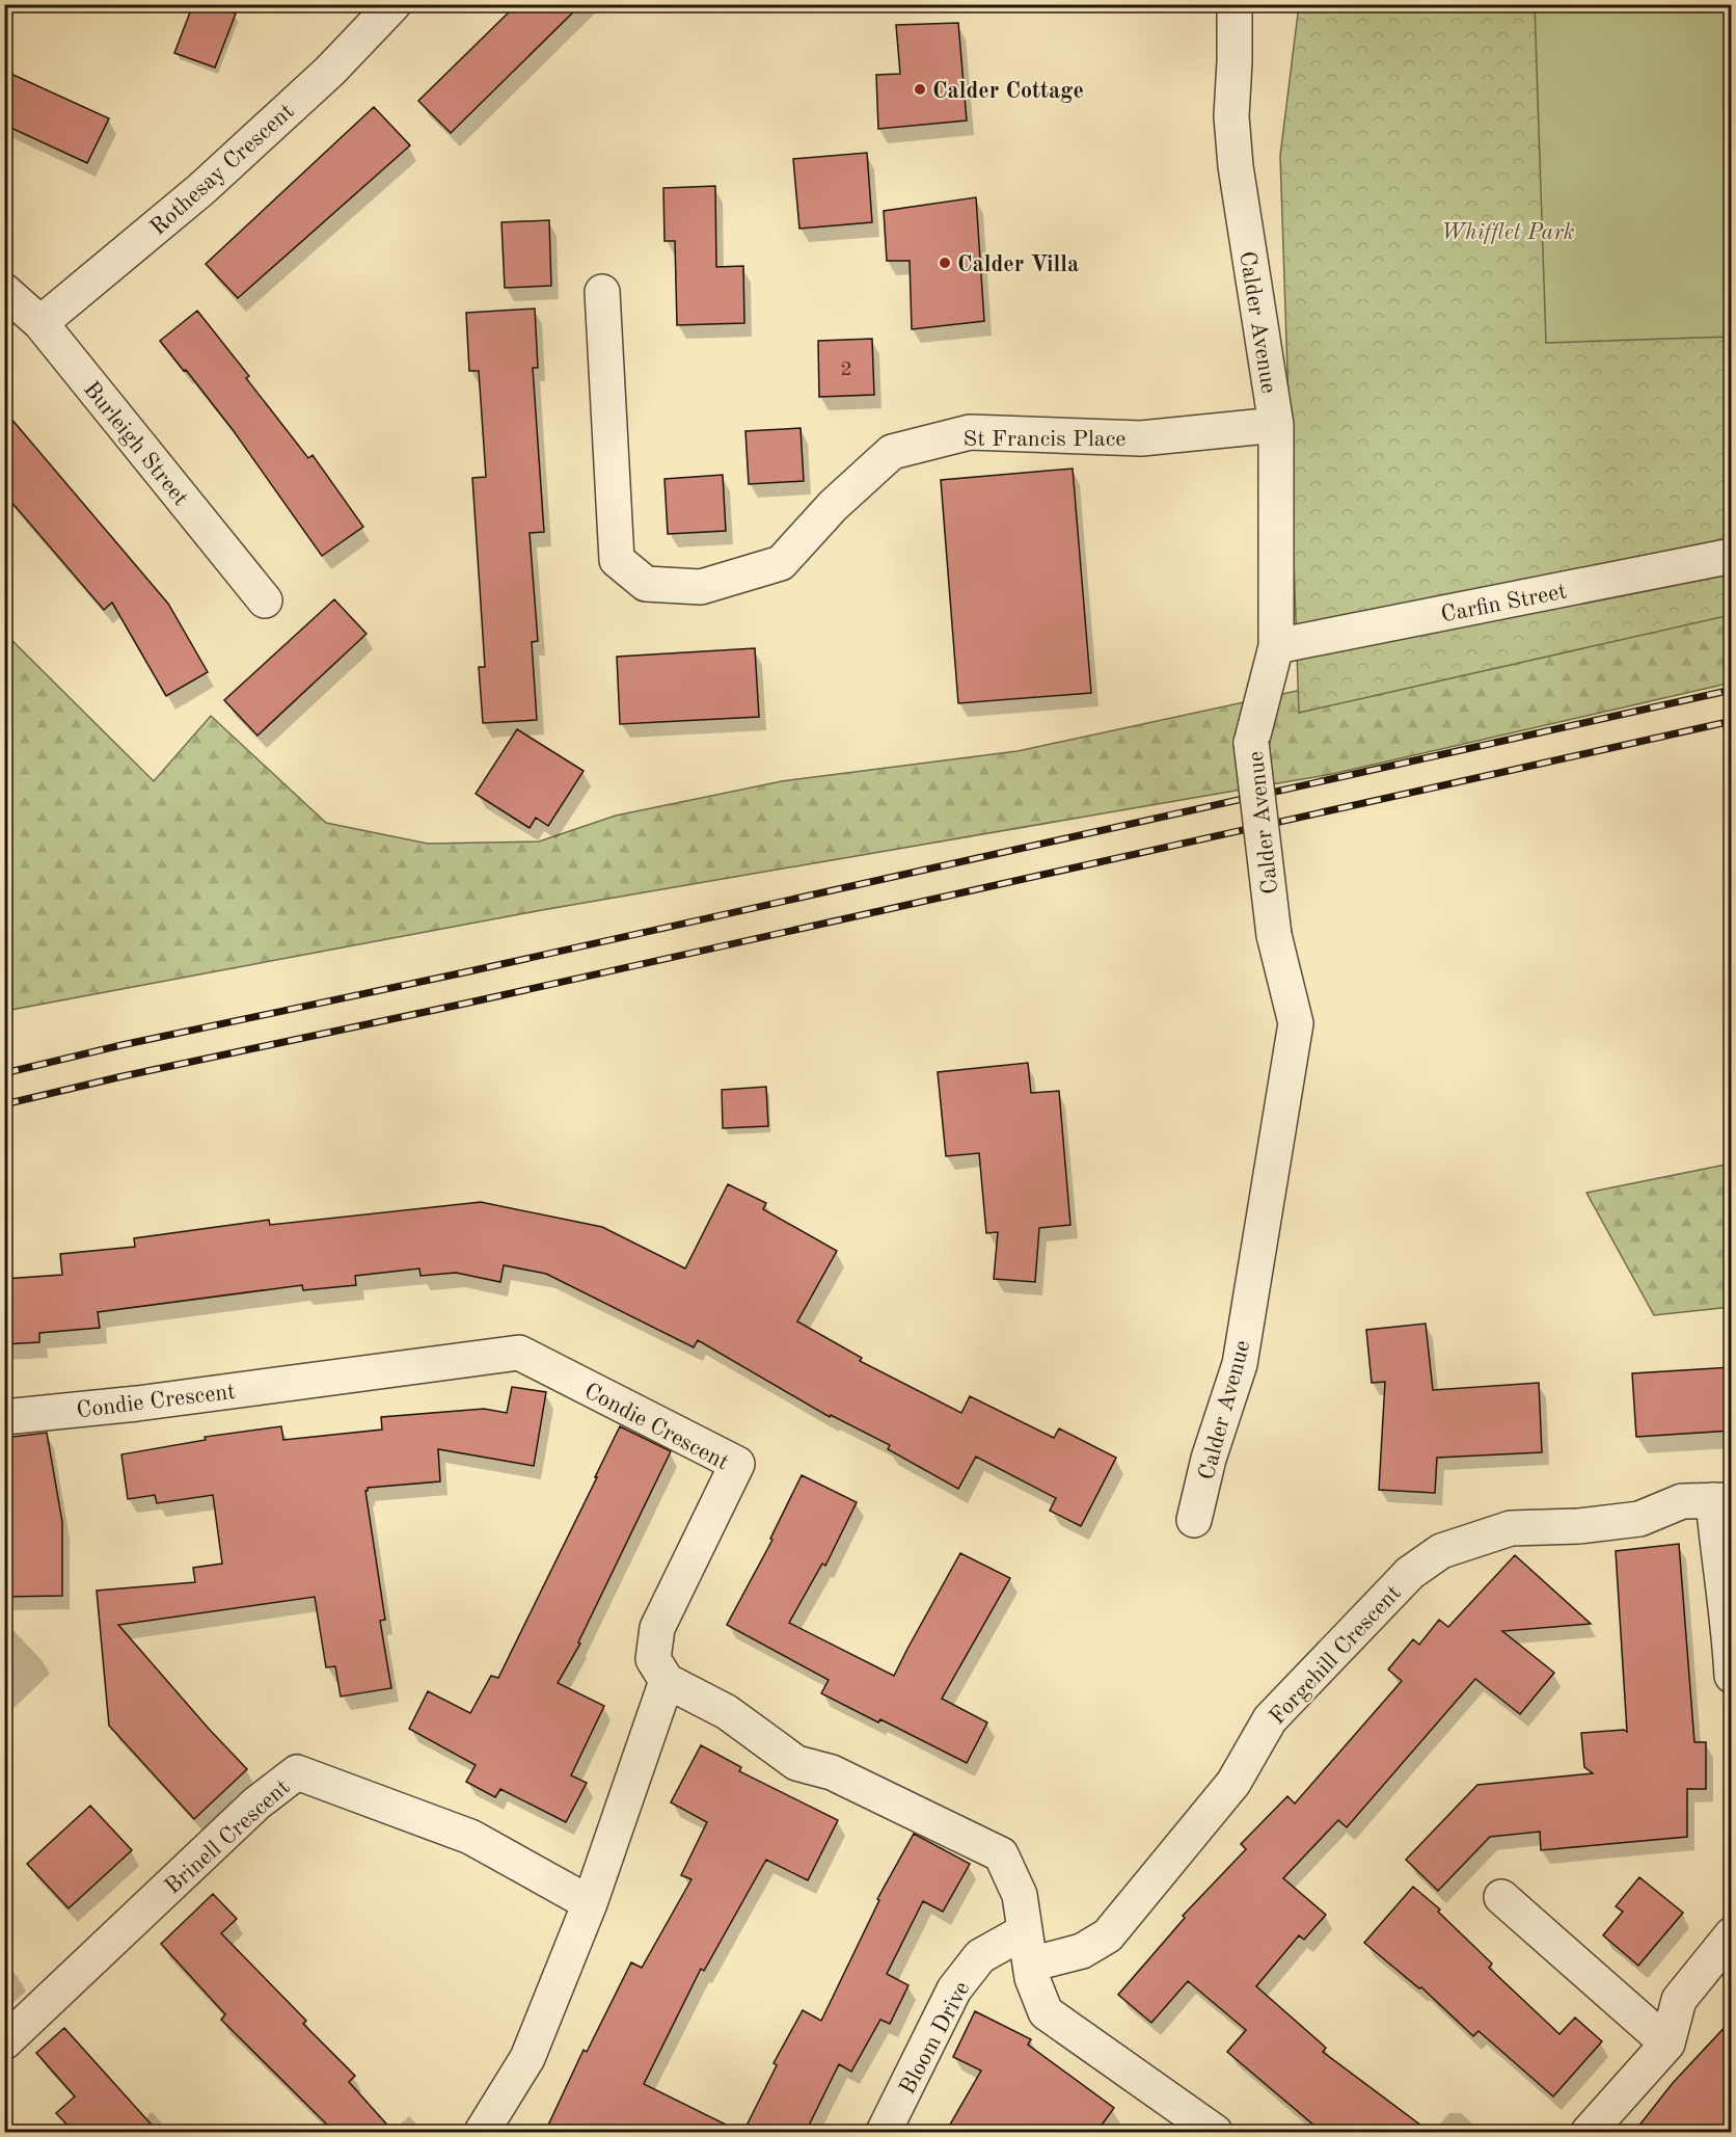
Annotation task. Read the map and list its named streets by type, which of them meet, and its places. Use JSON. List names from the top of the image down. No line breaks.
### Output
{"streets":{"street":["Rothesay Crescent","Calder Avenue","St Francis Place","Burleigh Street","Carfin Street","Condie Crescent","Forgehill Crescent","Brinell Crescent","Bloom Drive"]},"crossings":[["Rothesay Crescent","Burleigh Street"],["Calder Avenue","St Francis Place"],["Calder Avenue","Carfin Street"]],"parks":["Whifflet Park"],"places":["Calder Cottage","Calder Villa"],"house_numbers":["2"]}
